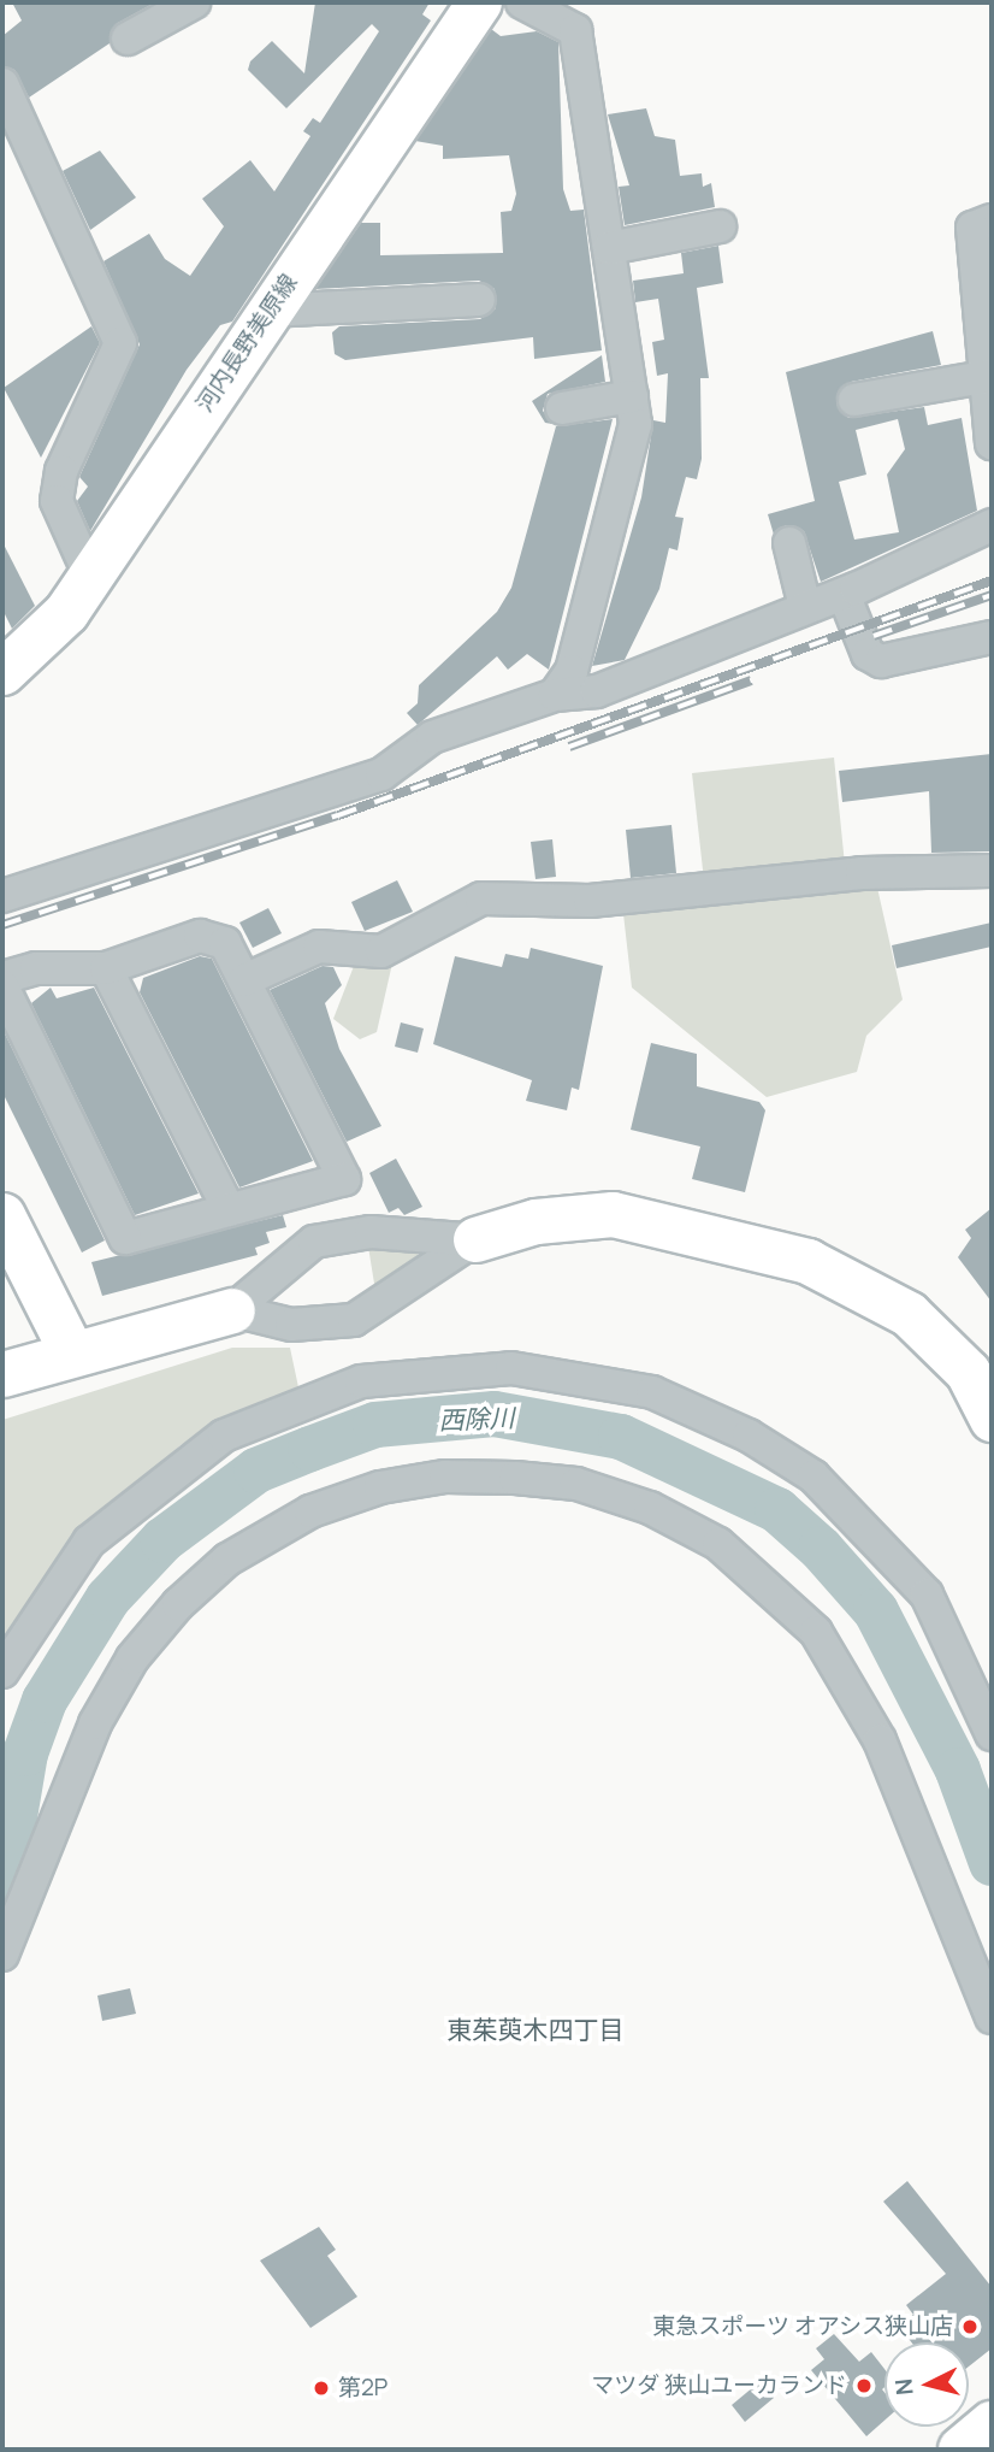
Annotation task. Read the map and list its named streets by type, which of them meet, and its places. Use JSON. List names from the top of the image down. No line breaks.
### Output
{"streets":{"street":["河内長野美原線"]},"districts":["東茱萸木四丁目"],"water":["西除川"],"places":["東急スポーツ オアシス狭山店","マツダ 狭山ユーカランド","第2P"],"north":"left"}
